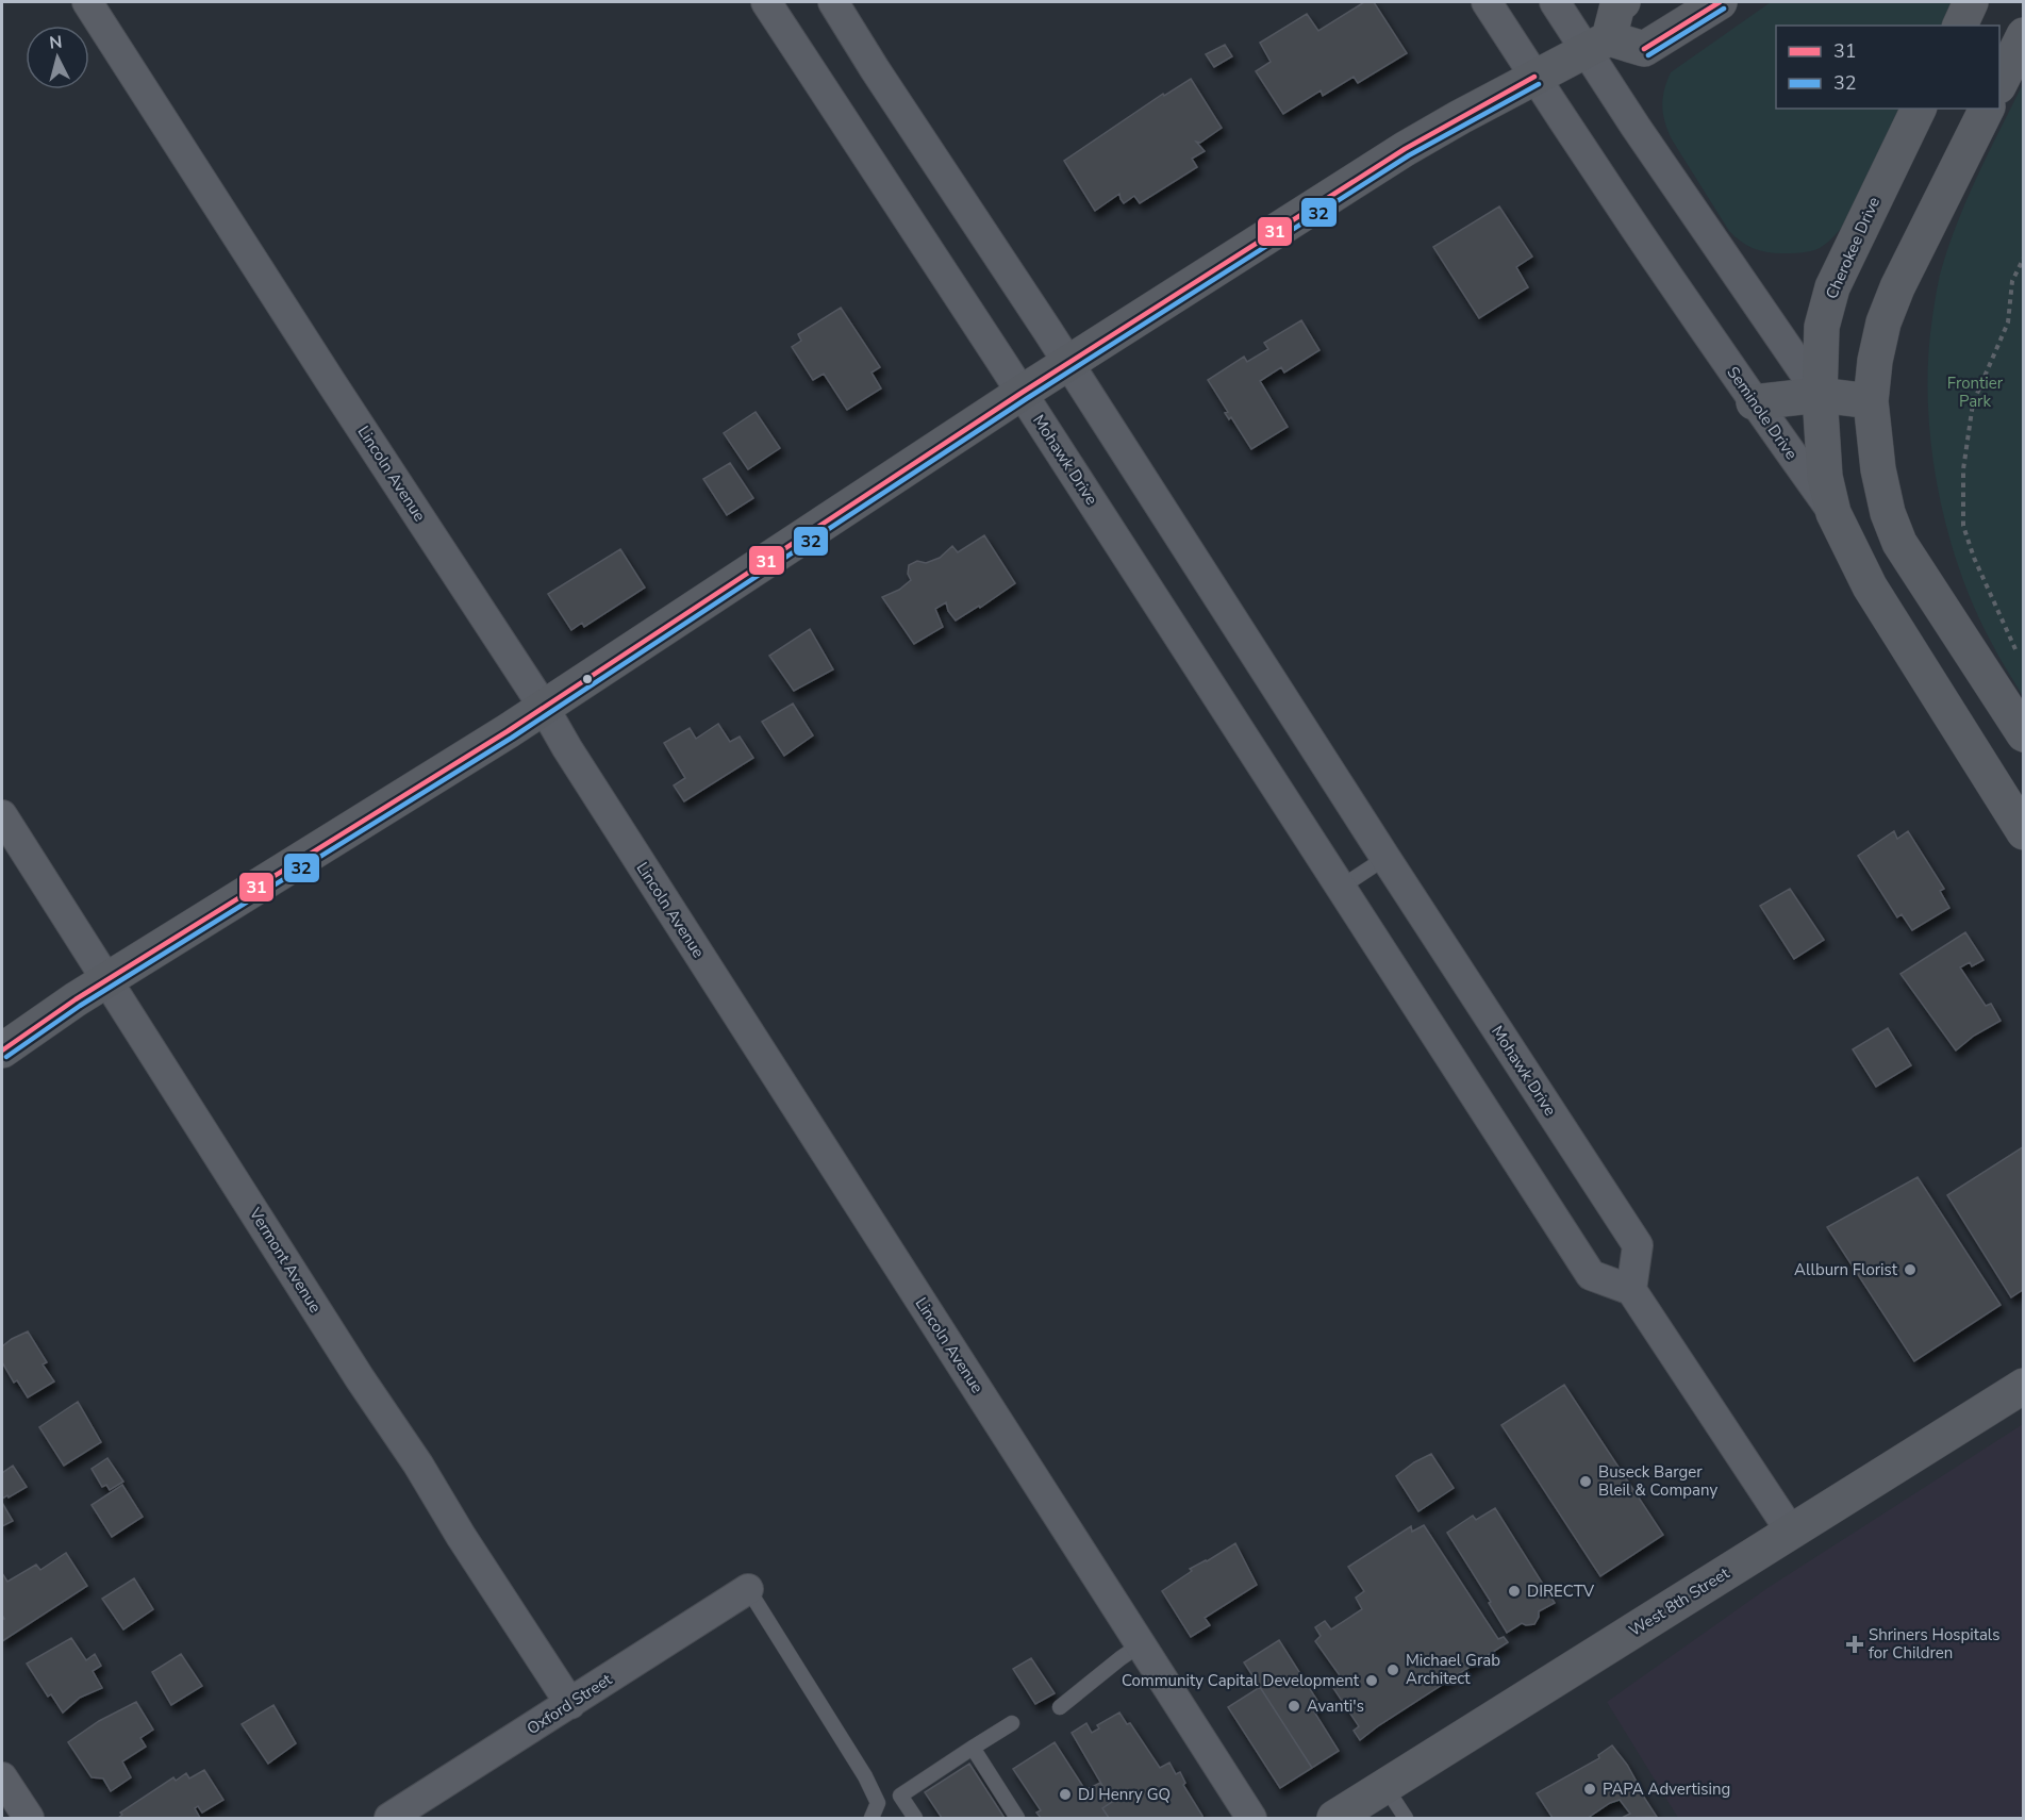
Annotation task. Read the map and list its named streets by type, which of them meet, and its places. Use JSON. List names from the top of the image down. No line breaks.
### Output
{"streets":{"main road":["Cherokee Drive","Seminole Drive","West 8th Street"],"street":["Mohawk Drive","Lincoln Avenue","Vermont Avenue","Oxford Street"]},"crossings":[["Cherokee Drive","Seminole Drive"],["Vermont Avenue","Oxford Street"]],"parks":["Frontier Park"],"places":{"other":["Allburn Florist","Buseck Barger Bleil & Company","DIRECTV","Michael Grab Architect","Community Capital Development","Avanti's","PAPA Advertising","DJ Henry GQ"],"health":["Shriners Hospitals for Children"]},"lines":["transit line 31","transit line 32"],"legend":["31","32"],"north":"top"}
